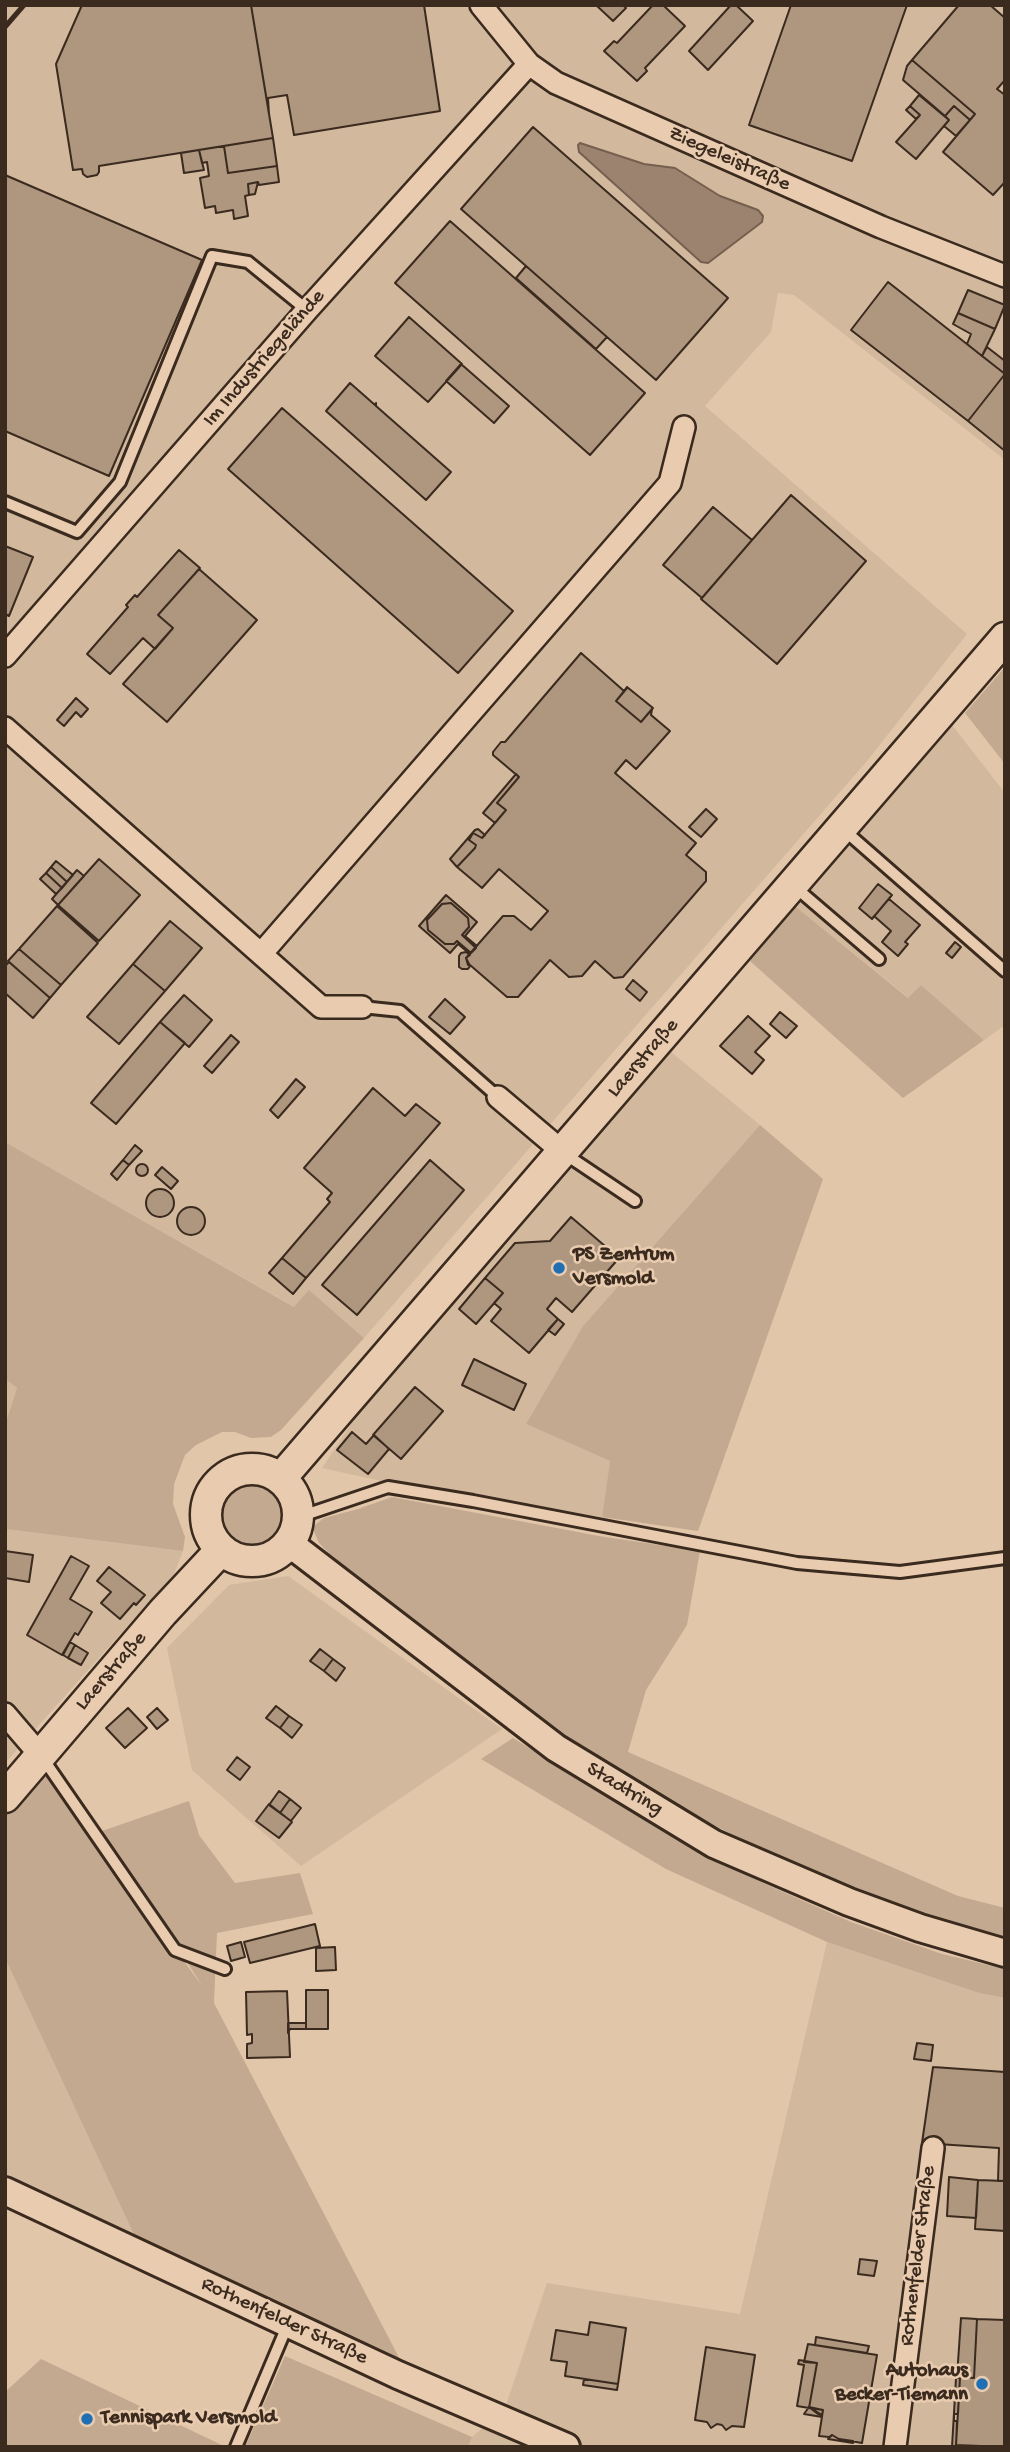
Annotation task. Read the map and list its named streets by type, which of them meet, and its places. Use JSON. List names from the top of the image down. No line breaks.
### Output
{"streets":{"main road":["Laerstraße"],"street":["Ziegeleistraße","Im Industriegelände","Stadtring","Rothenfelder Straße"]},"crossings":[["Ziegeleistraße","Im Industriegelände"],["Laerstraße","Stadtring"]],"places":["PS Zentrum Versmold","Autohaus Becker-Tiemann","Tennispark Versmold"]}
